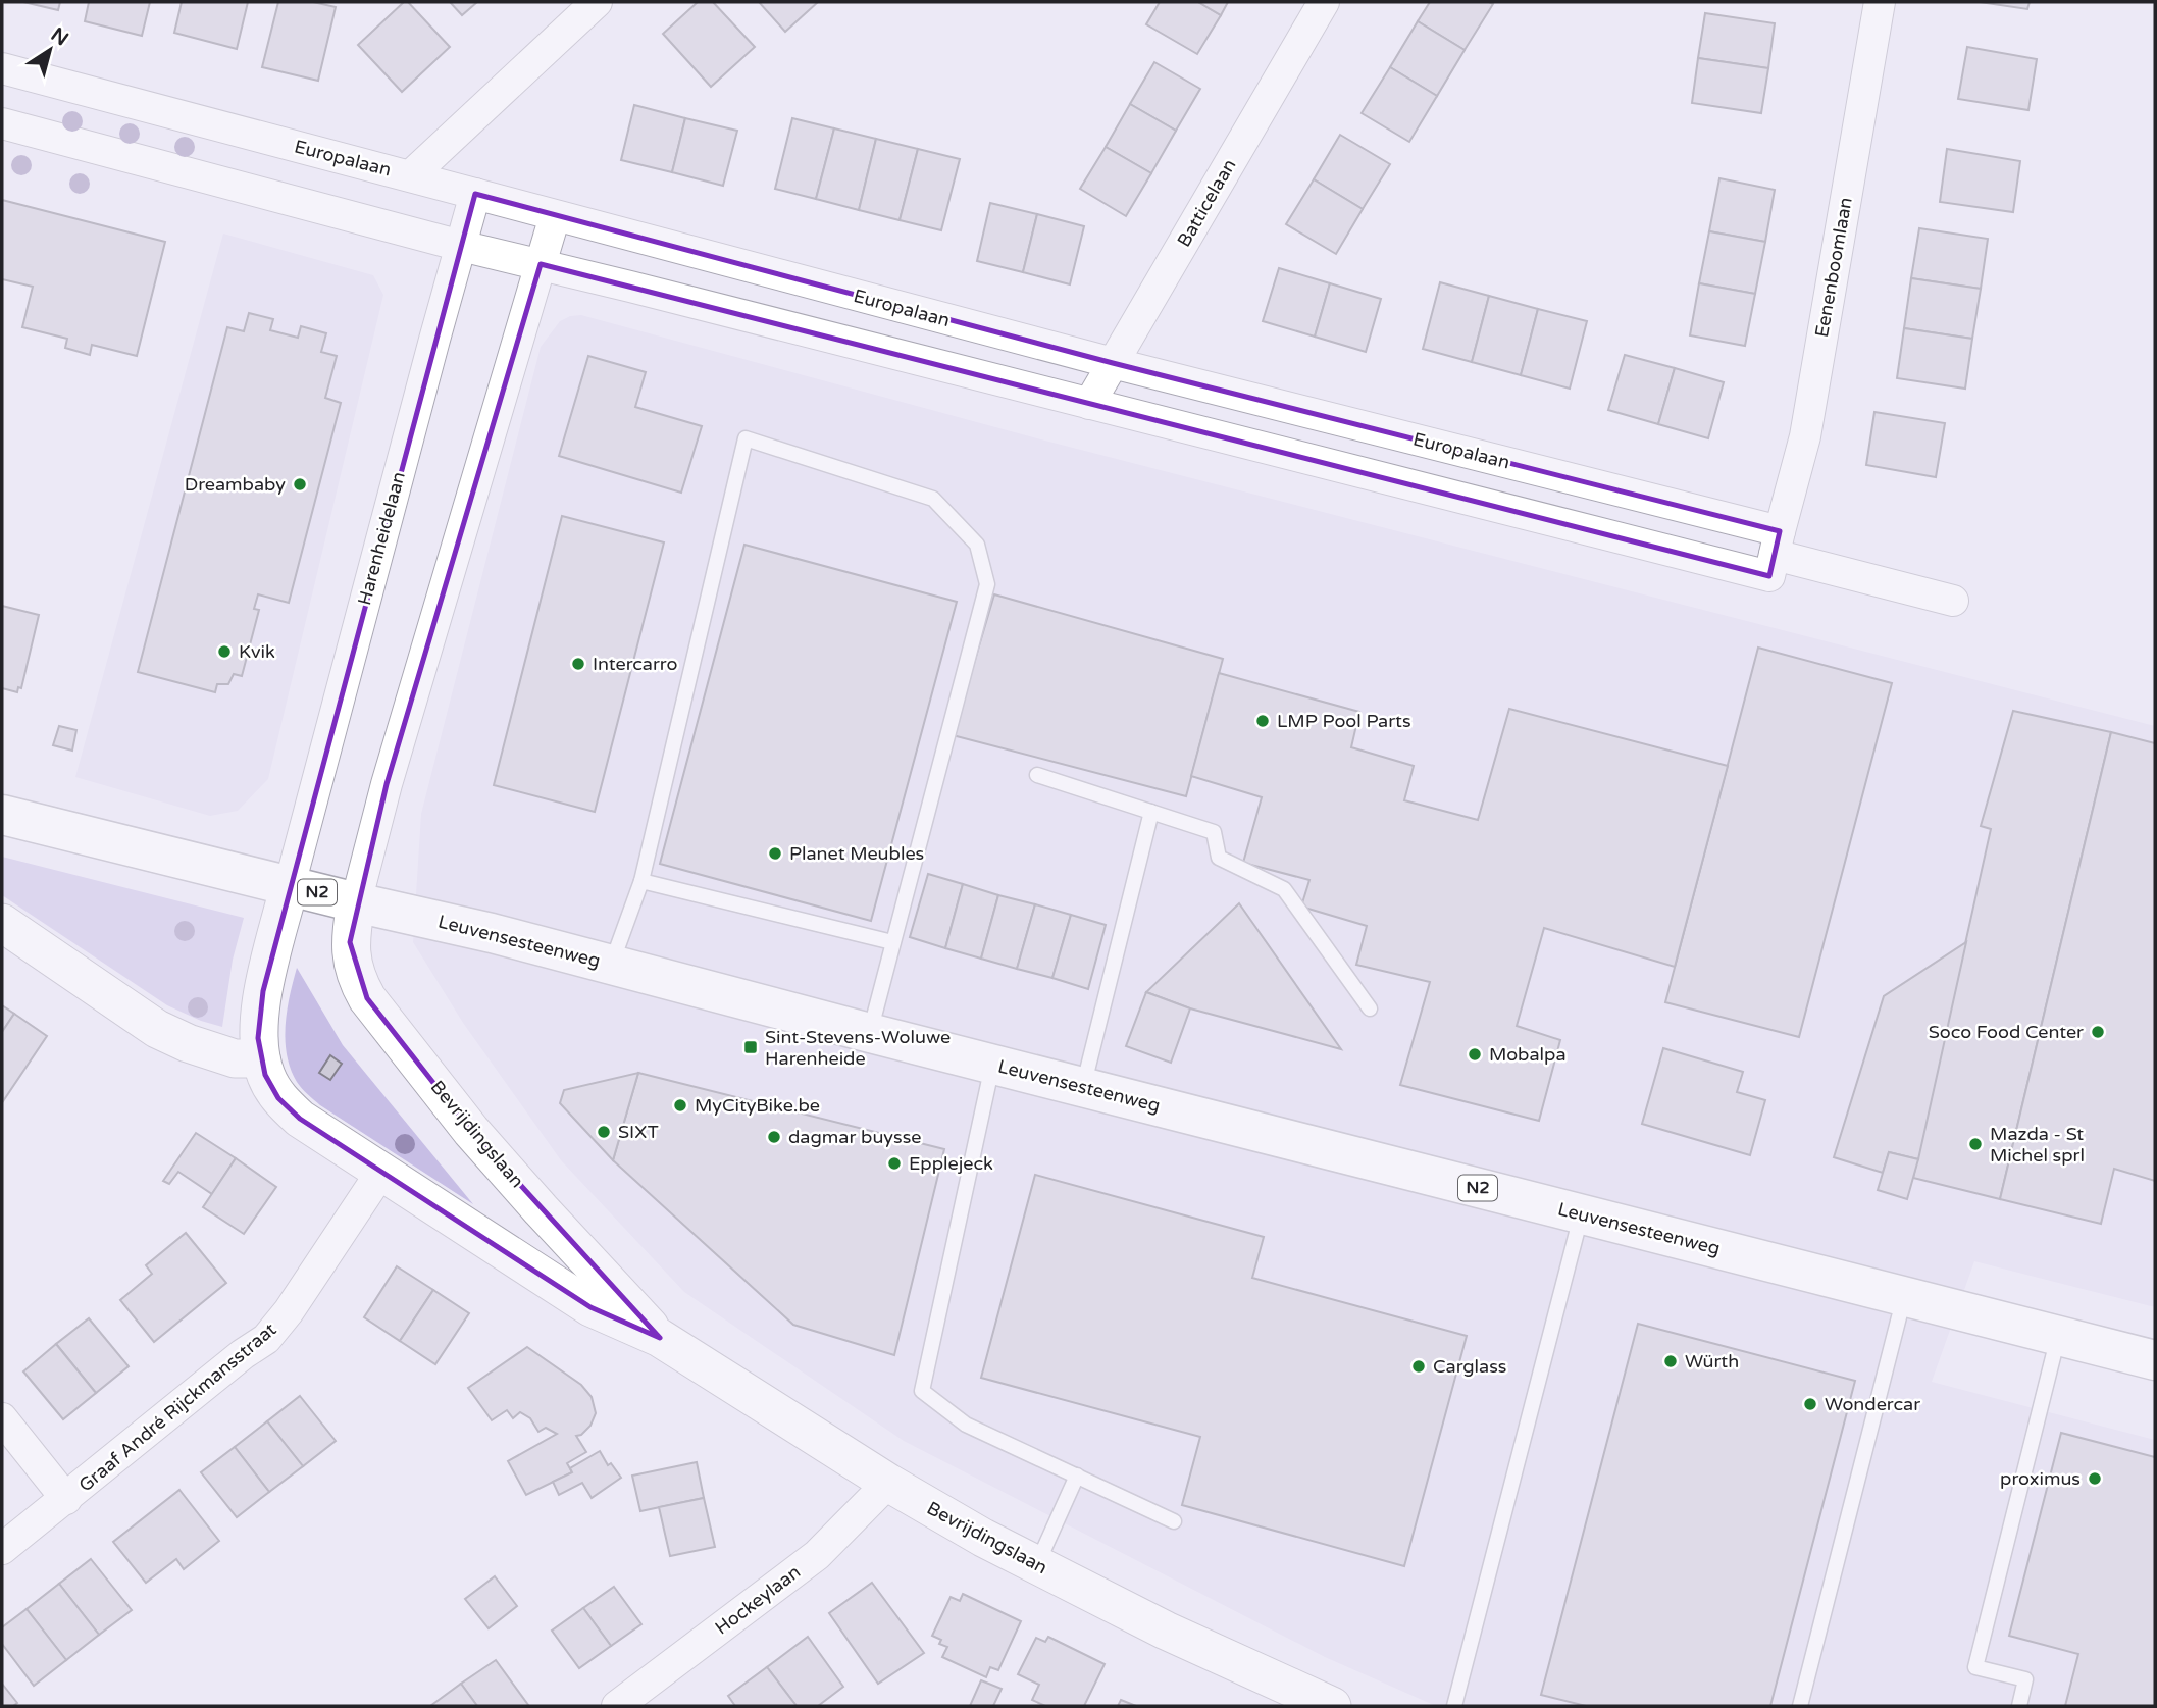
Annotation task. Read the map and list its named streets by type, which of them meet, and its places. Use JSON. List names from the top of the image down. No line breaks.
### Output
{"streets":{"main road":["N2","Leuvensesteenweg"],"street":["Europalaan","Batticelaan","Eenenboomlaan","Harenheidelaan","Bevrijdingslaan","Graaf André Rijckmansstraat","Hockeylaan"]},"crossings":[["Europalaan","Batticelaan"],["Europalaan","Eenenboomlaan"],["Europalaan","Harenheidelaan"],["Harenheidelaan","Leuvensesteenweg"],["Harenheidelaan","Bevrijdingslaan"],["Leuvensesteenweg","Bevrijdingslaan"],["Bevrijdingslaan","Graaf André Rijckmansstraat"],["Bevrijdingslaan","Hockeylaan"]],"places":{"other":["Dreambaby","Kvik","Intercarro","LMP Pool Parts","Planet Meubles","Soco Food Center","Mobalpa","MyCityBike.be","SIXT","dagmar buysse","Mazda - St Michel sprl","Epplejeck","Würth","Carglass","Wondercar","proximus"],"transit":["Sint-Stevens-Woluwe Harenheide"]},"north":"top right"}
